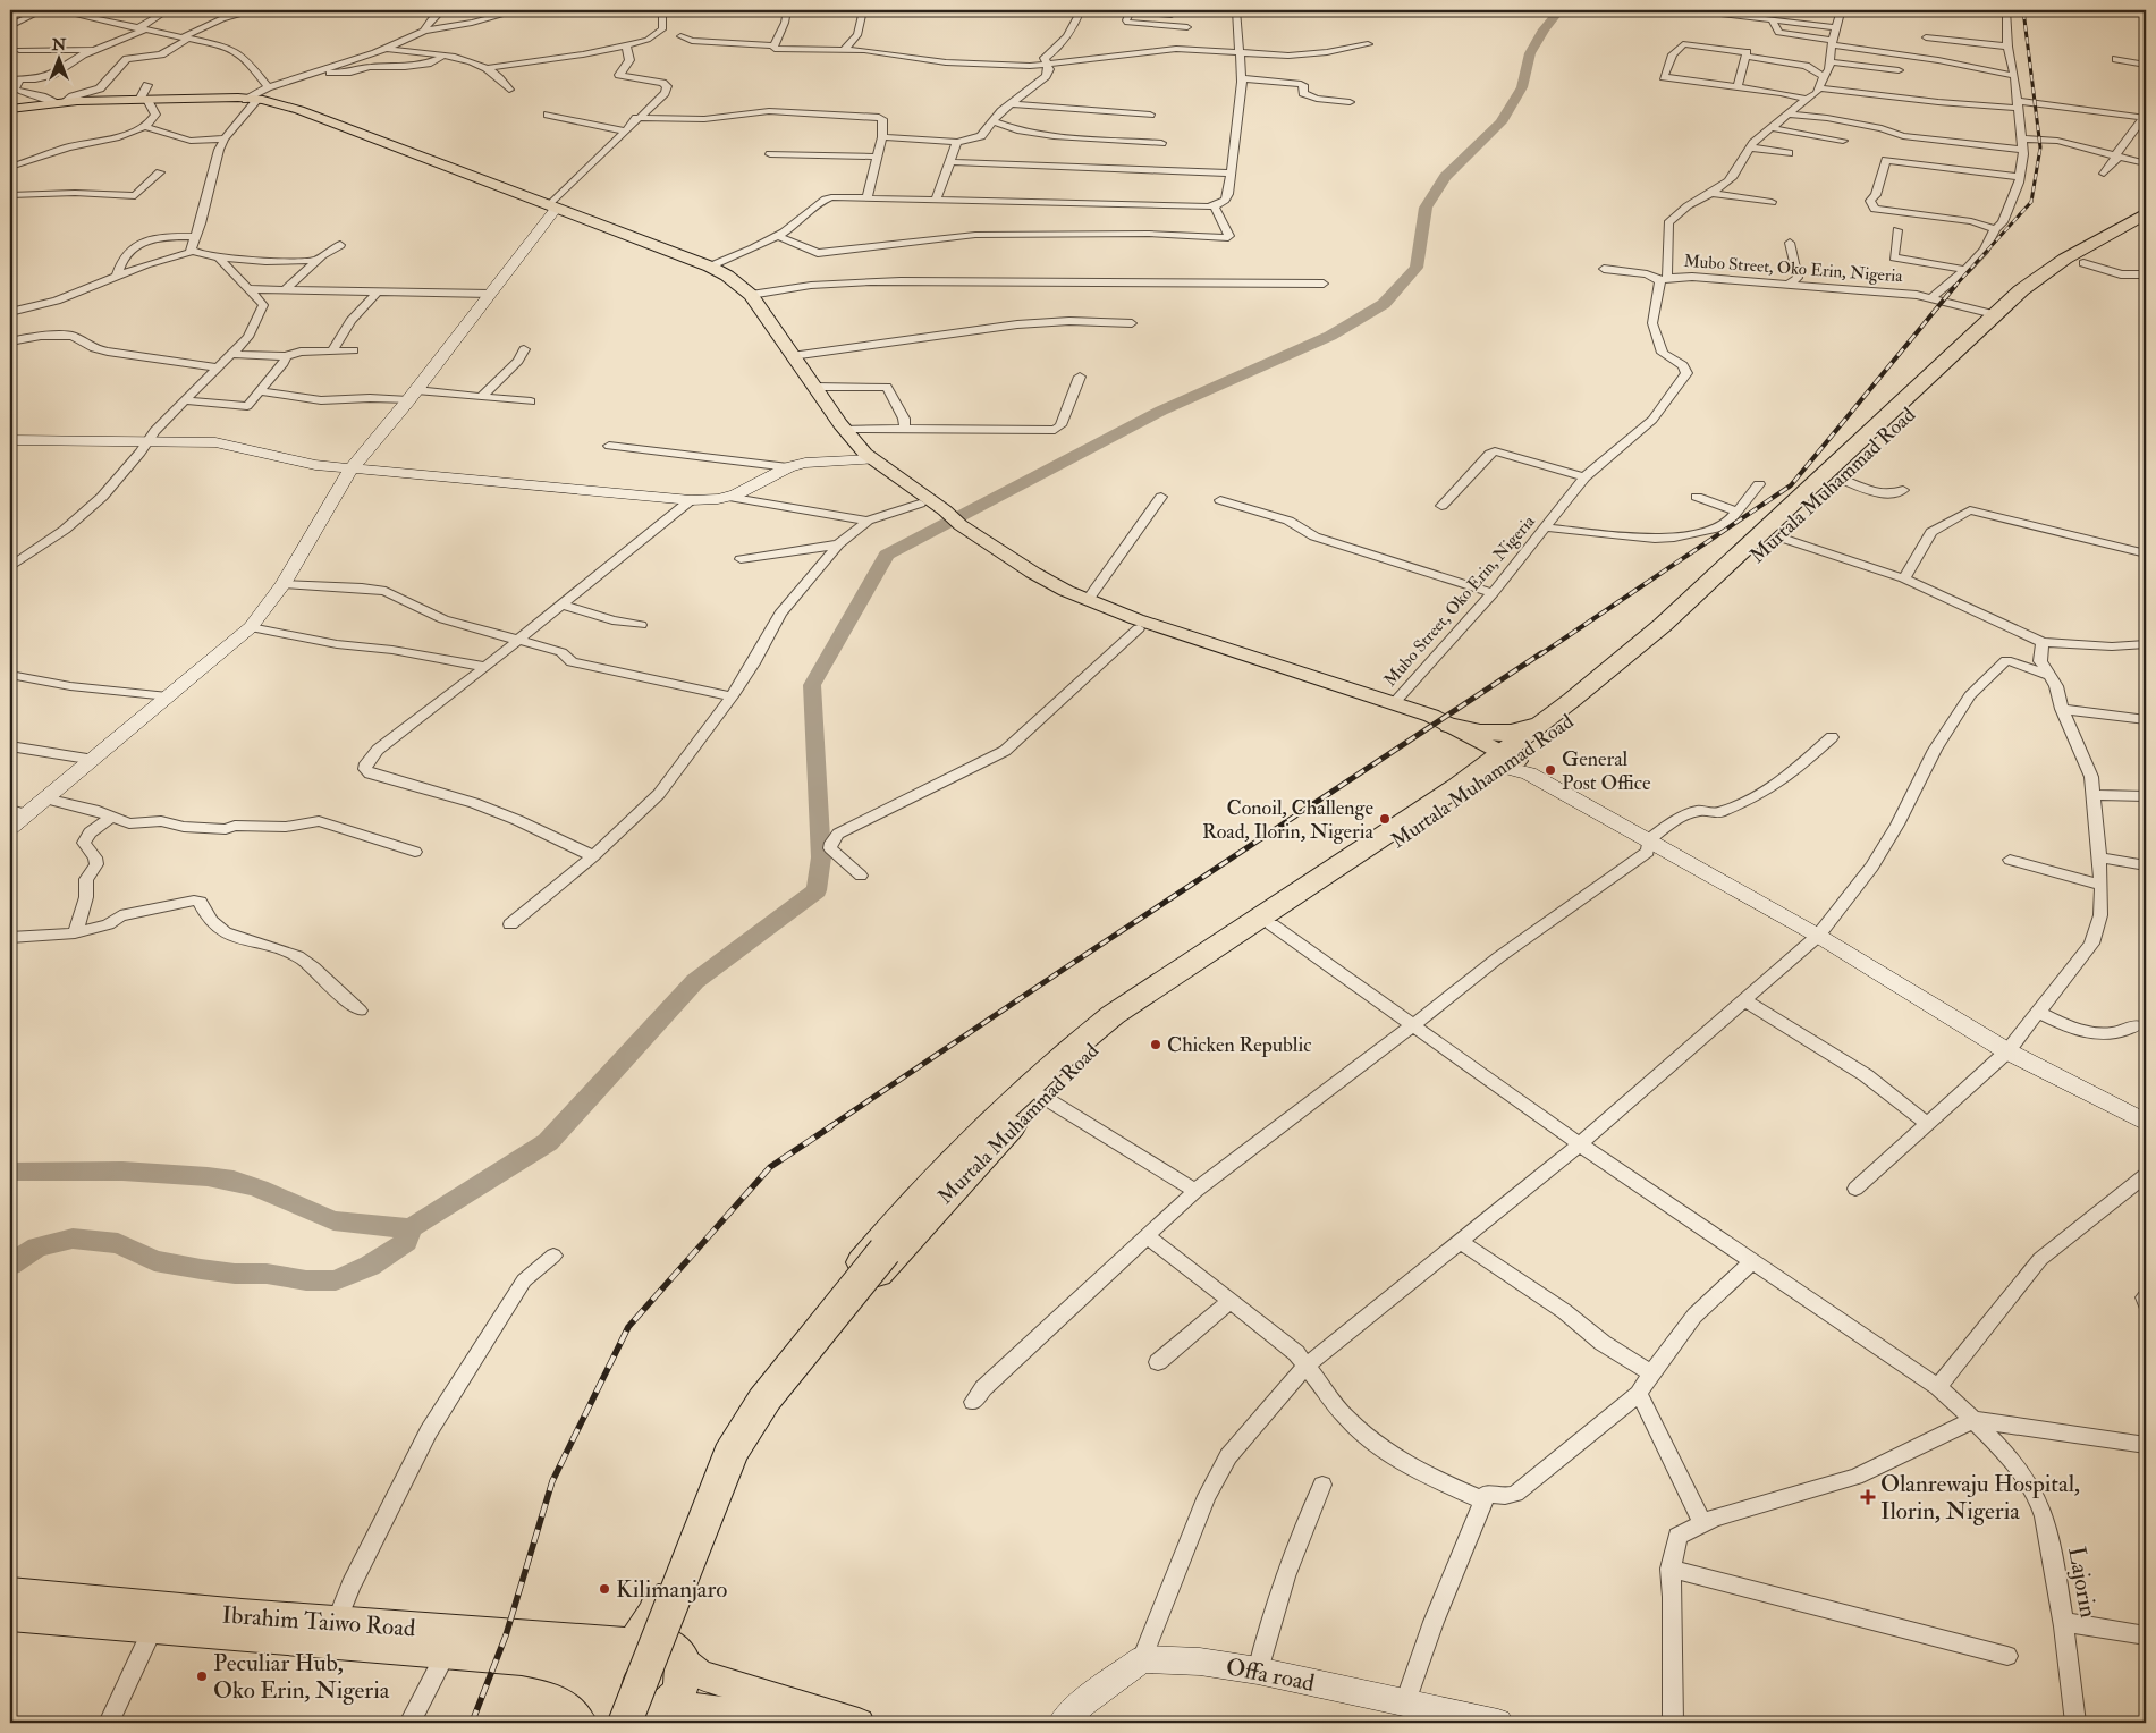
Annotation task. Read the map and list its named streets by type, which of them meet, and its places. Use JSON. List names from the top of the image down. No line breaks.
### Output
{"streets":{"highway":["Murtala Muhammad Road","Ibrahim Taiwo Road"],"street":["Mubo Street, Oko Erin, Nigeria","Lajorin","Offa road"]},"crossings":[["Mubo Street, Oko Erin, Nigeria","Murtala Muhammad Road"],["Murtala Muhammad Road","Lajorin"],["Murtala Muhammad Road","Ibrahim Taiwo Road"]],"places":{"other":["General Post Office","Conoil, Challenge Road, Ilorin, Nigeria","Chicken Republic","Kilimanjaro","Peculiar Hub, Oko Erin, Nigeria"],"health":["Olanrewaju Hospital, Ilorin, Nigeria"]},"north":"top"}
